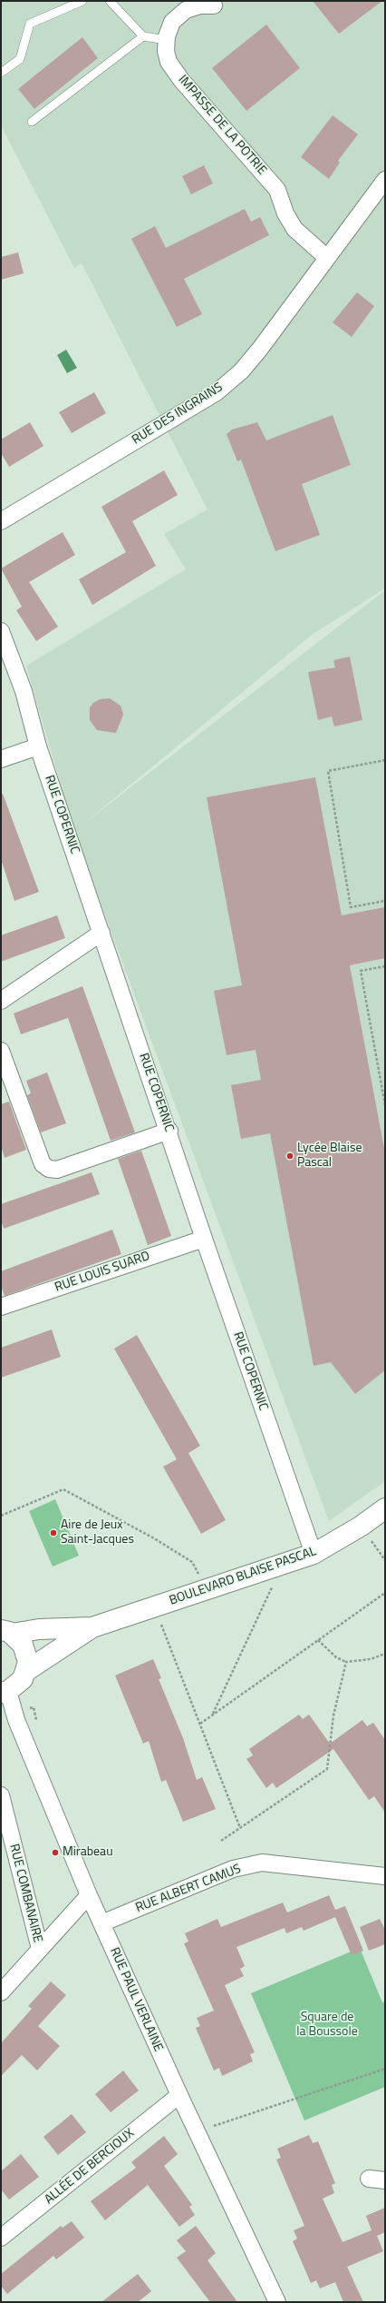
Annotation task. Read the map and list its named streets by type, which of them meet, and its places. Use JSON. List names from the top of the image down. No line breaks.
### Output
{"streets":{"street":["IMPASSE DE LA POTRIE","RUE DES INGRAINS","RUE COPERNIC","RUE LOUIS SUARD","BOULEVARD BLAISE PASCAL","RUE ALBERT CAMUS","RUE COMBANAIRE","RUE PAUL VERLAINE","ALLÉE DE BERCIOUX"]},"crossings":[["IMPASSE DE LA POTRIE","RUE DES INGRAINS"],["RUE COPERNIC","RUE LOUIS SUARD"],["RUE COPERNIC","BOULEVARD BLAISE PASCAL"],["BOULEVARD BLAISE PASCAL","RUE PAUL VERLAINE"],["RUE ALBERT CAMUS","RUE PAUL VERLAINE"],["RUE COMBANAIRE","RUE PAUL VERLAINE"],["RUE PAUL VERLAINE","ALLÉE DE BERCIOUX"]],"parks":["Square de la Boussole"],"places":["Lycée Blaise Pascal","Aire de Jeux Saint-Jacques","Mirabeau"]}
